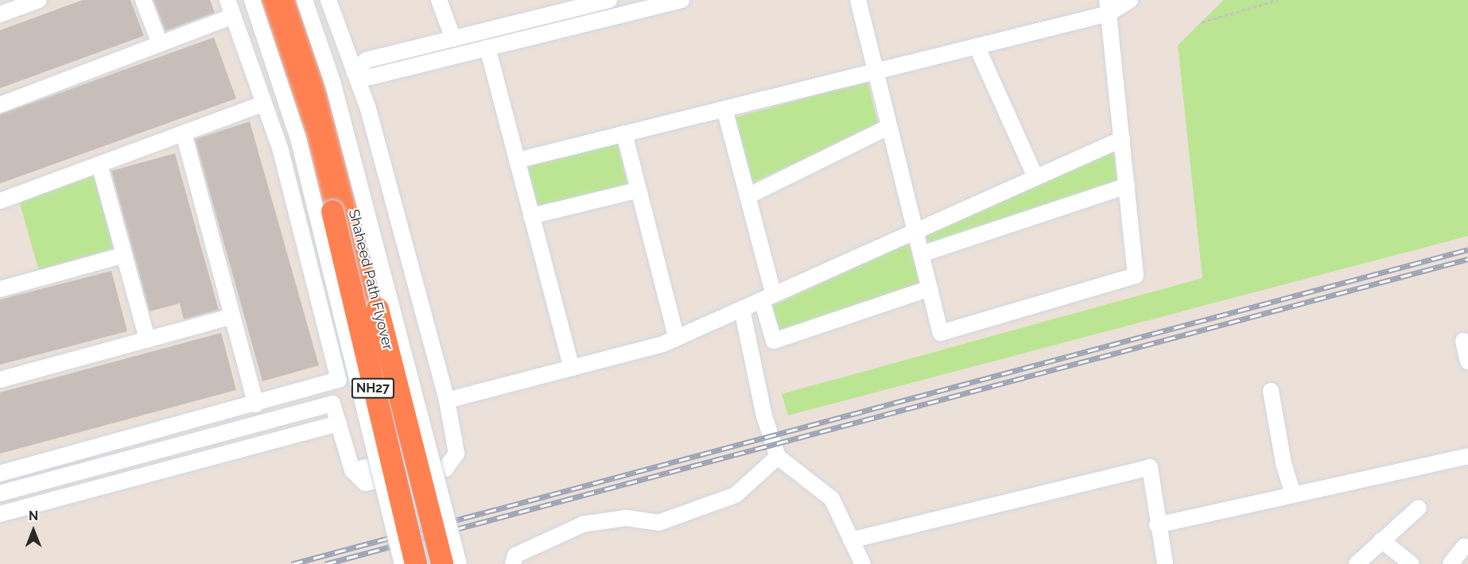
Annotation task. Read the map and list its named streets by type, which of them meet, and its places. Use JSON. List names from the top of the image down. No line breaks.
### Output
{"streets":{"highway":["Shaheed Path Flyover","NH27"]},"north":"top"}
